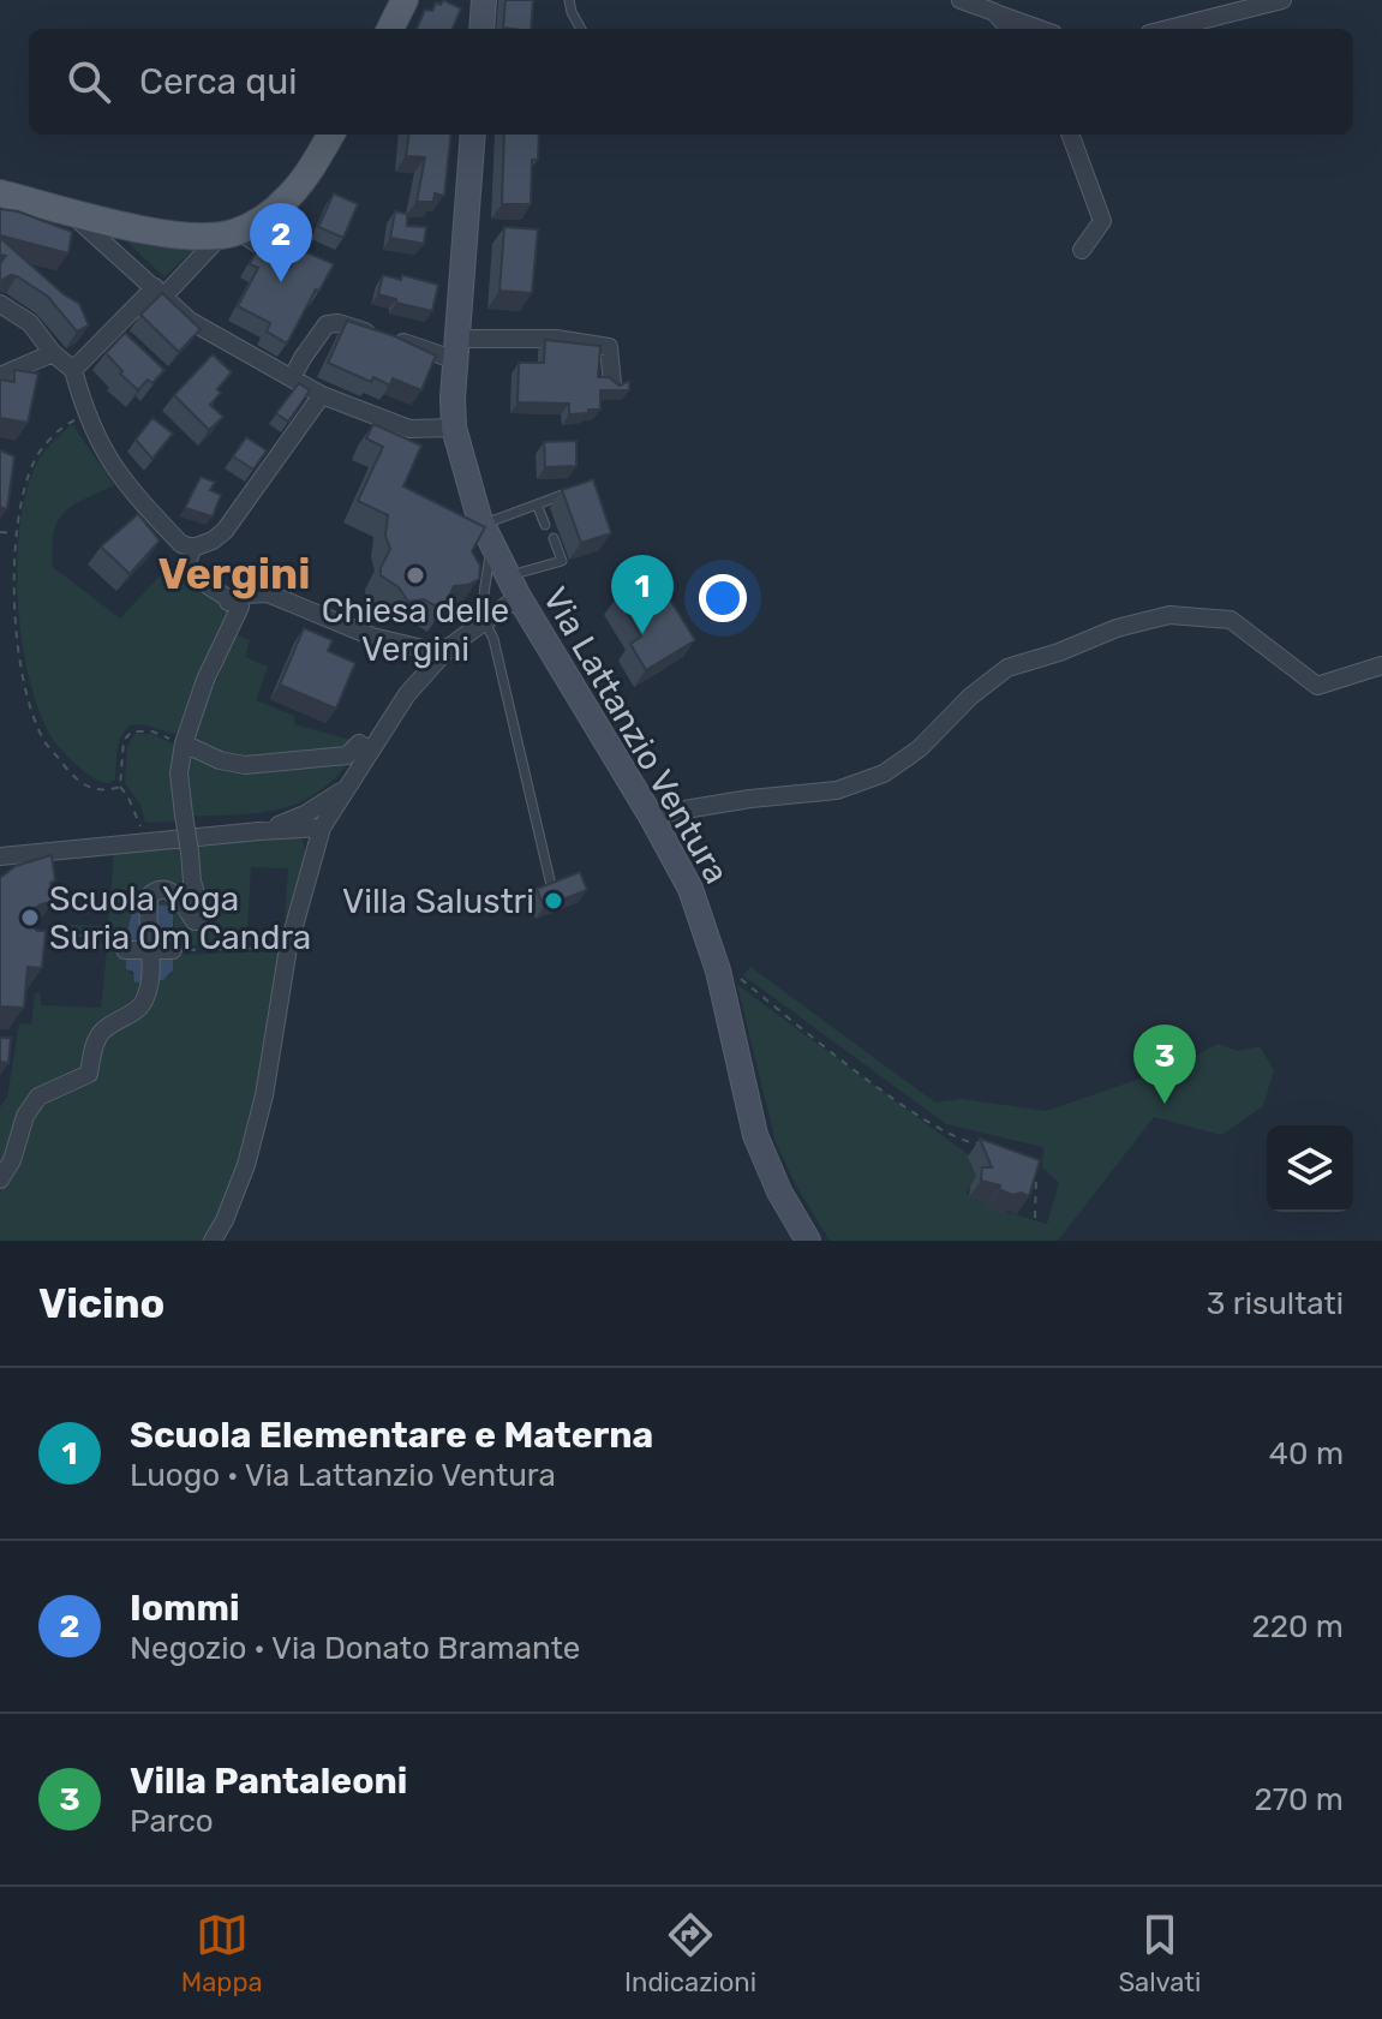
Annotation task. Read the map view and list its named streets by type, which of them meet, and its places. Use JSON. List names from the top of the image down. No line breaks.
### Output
{"streets":{"main road":["Via Lattanzio Ventura"]},"districts":["Vergini"],"places":["Chiesa delle Vergini","Villa Salustri","Scuola Yoga Suria Om Candra"],"page":{"search":"Cerca qui","pins":["2","1","3"],"heading":["Vicino","3 risultati"],"list":[{"mark":"1","name":"Scuola Elementare e Materna","note":"Luogo · Via Lattanzio Ventura","value":"40 m"},{"mark":"2","name":"Iommi","note":"Negozio · Via Donato Bramante","value":"220 m"},{"mark":"3","name":"Villa Pantaleoni","note":"Parco","value":"270 m"}],"nav":["Mappa","Indicazioni","Salvati"]}}
